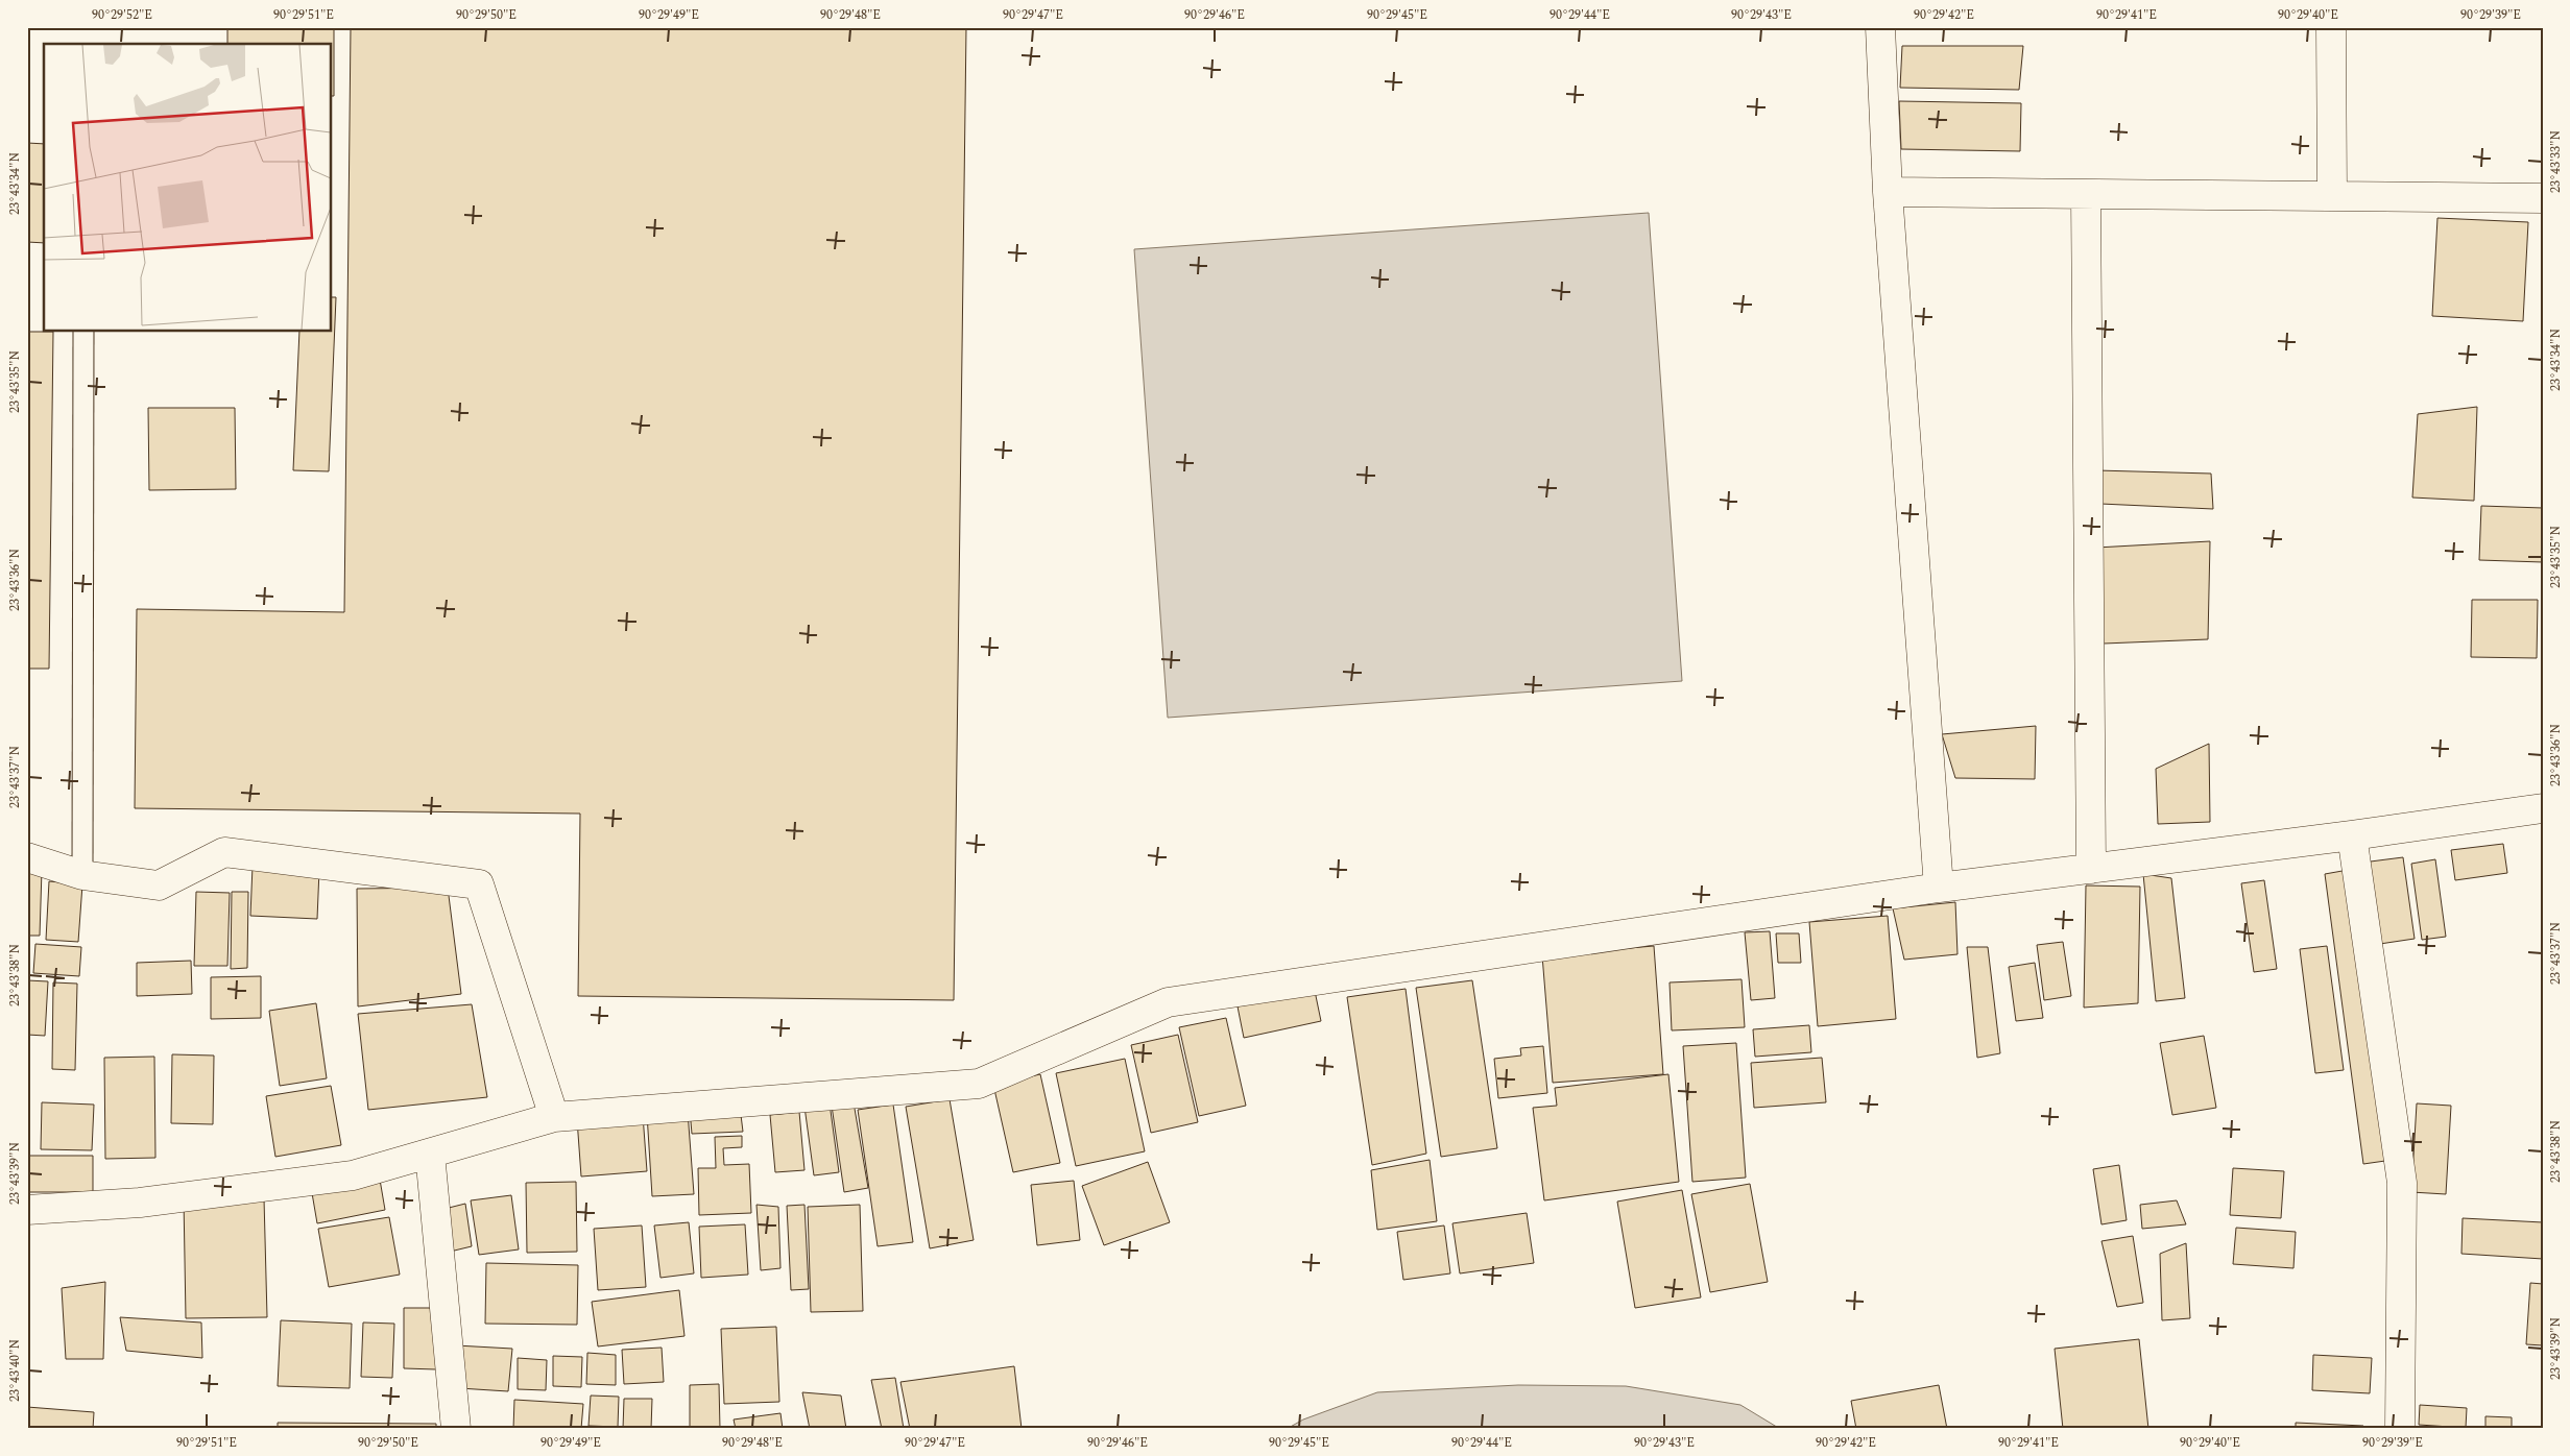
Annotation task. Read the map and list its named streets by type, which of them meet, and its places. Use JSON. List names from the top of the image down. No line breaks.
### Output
{"coordinates":["90°29'52\"E","90°29'51\"E","90°29'50\"E","90°29'49\"E","90°29'48\"E","90°29'47\"E","90°29'46\"E","90°29'45\"E","90°29'44\"E","90°29'43\"E","90°29'42\"E","90°29'41\"E","90°29'40\"E","90°29'39\"E","23°43'33\"N","23°43'34\"N","23°43'35\"N","23°43'36\"N","23°43'37\"N","23°43'38\"N","23°43'39\"N","23°43'40\"N"]}
